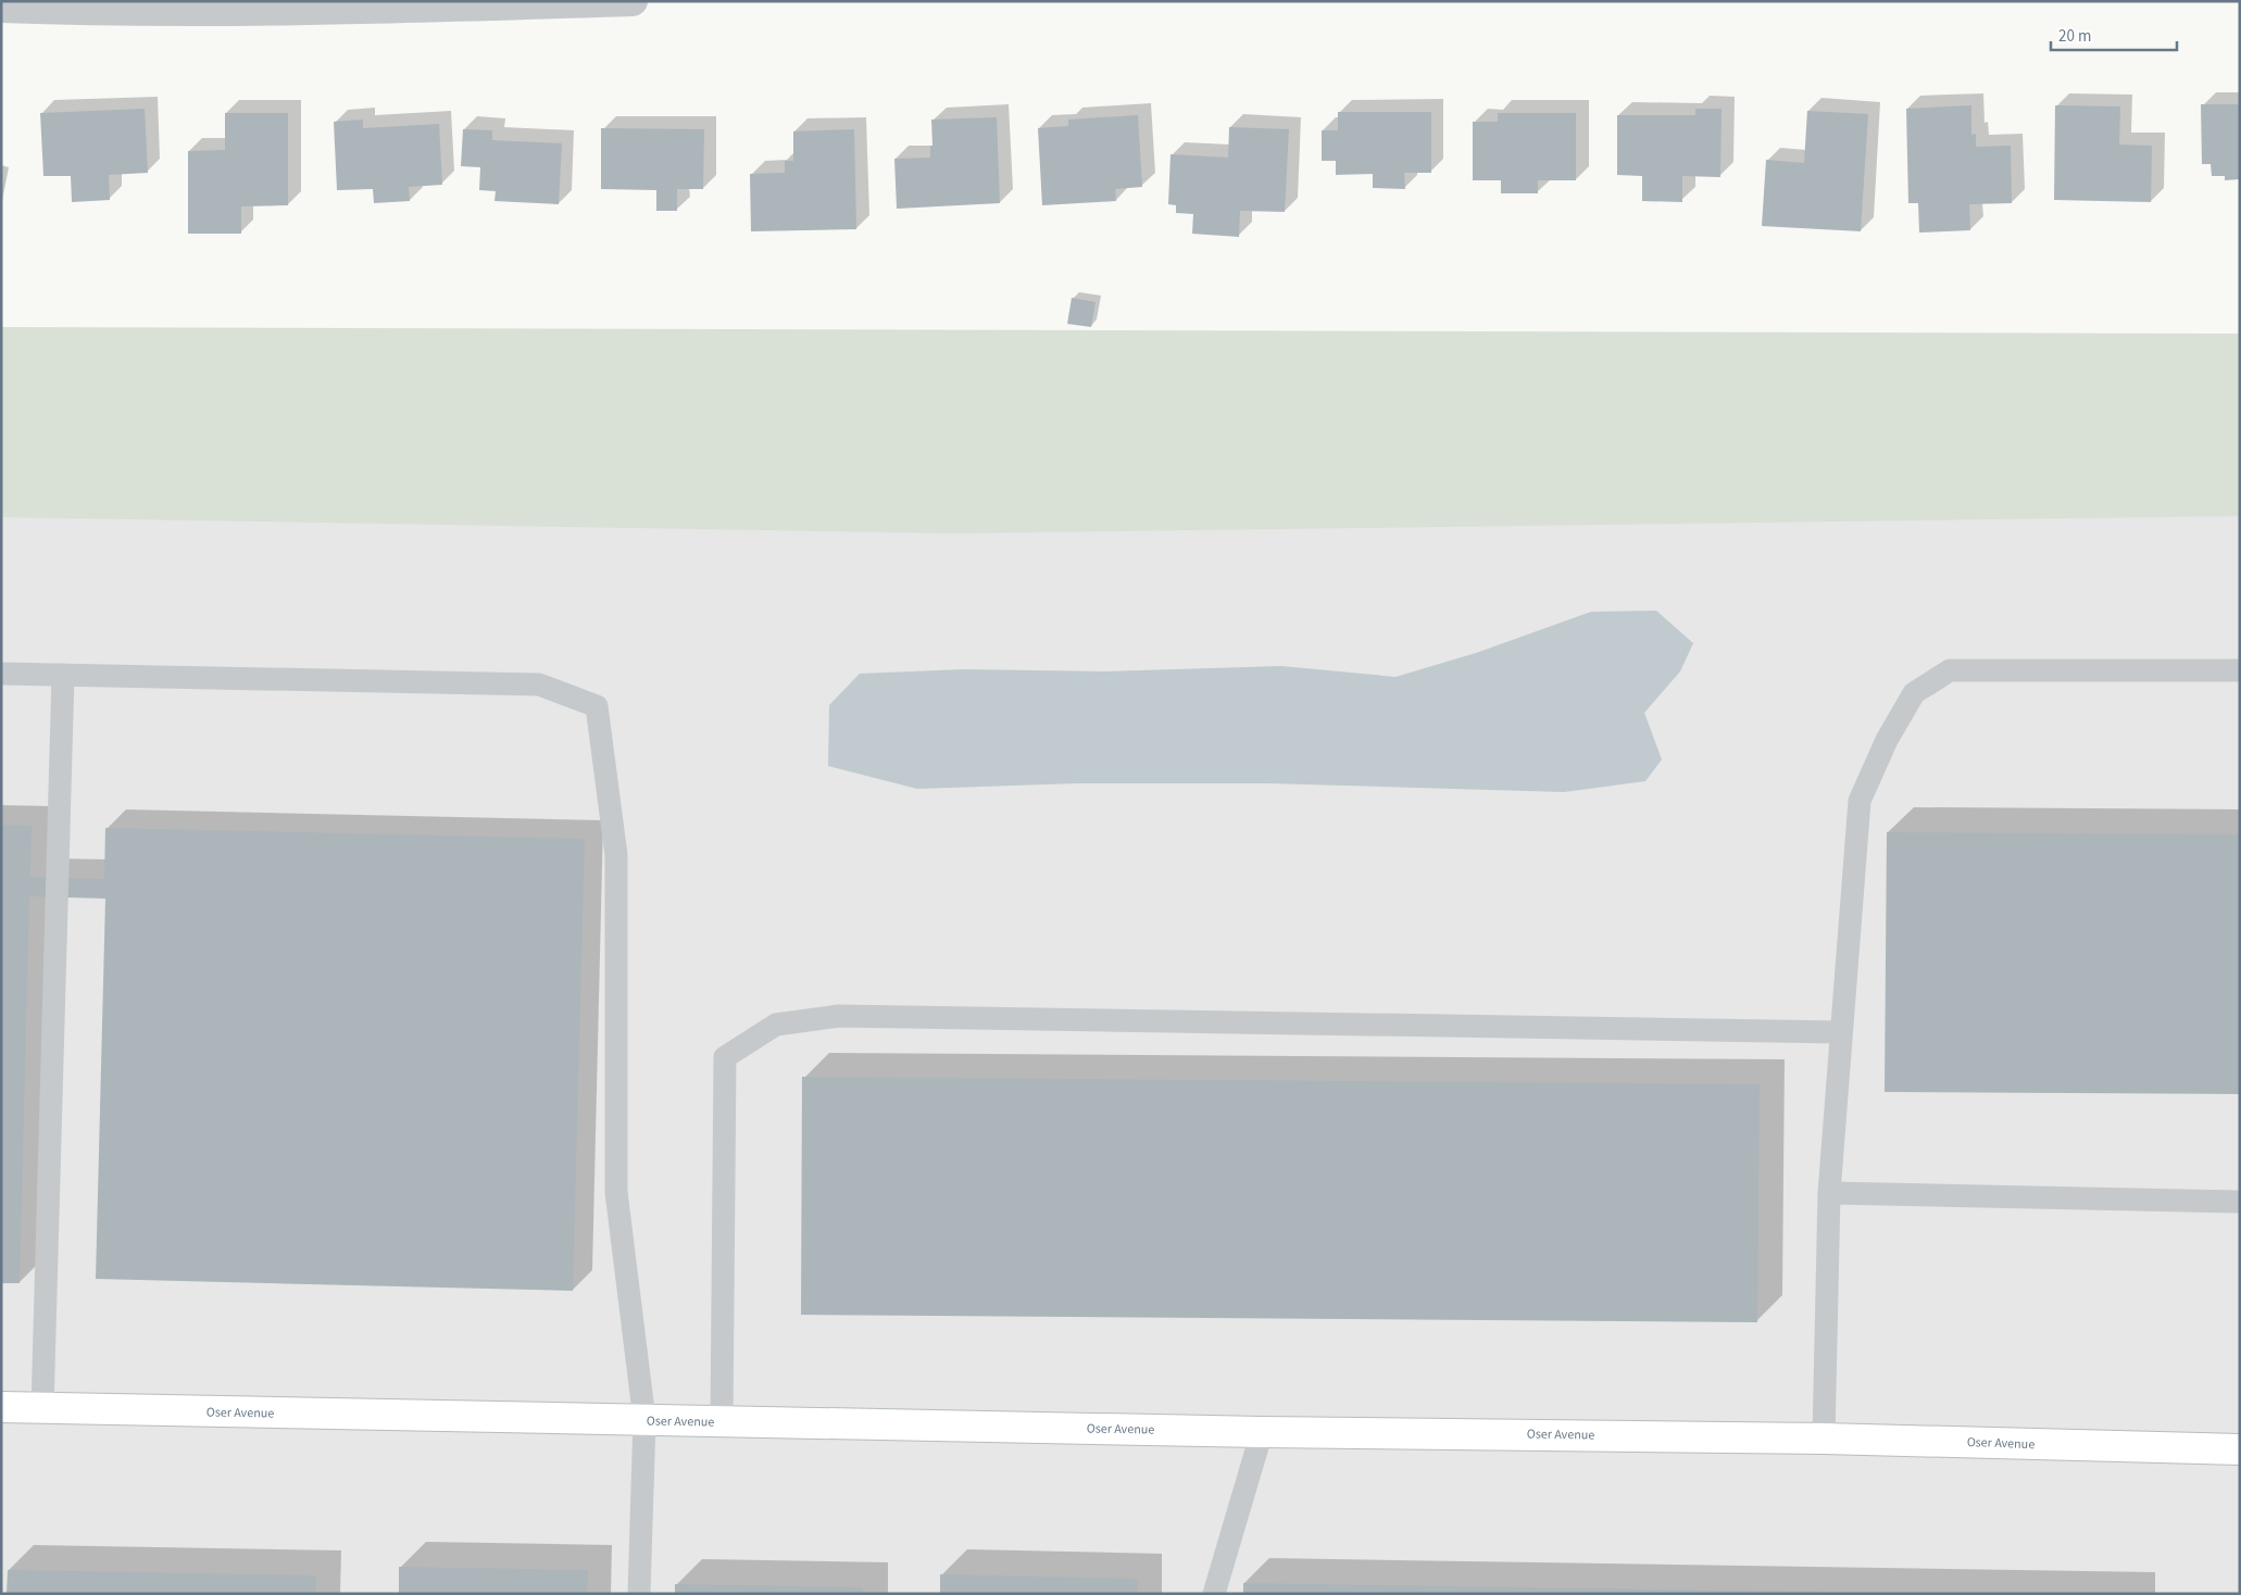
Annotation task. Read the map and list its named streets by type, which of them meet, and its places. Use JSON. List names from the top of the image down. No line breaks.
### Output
{"streets":{"street":["Oser Avenue"]},"scale_bar":"20 m"}
